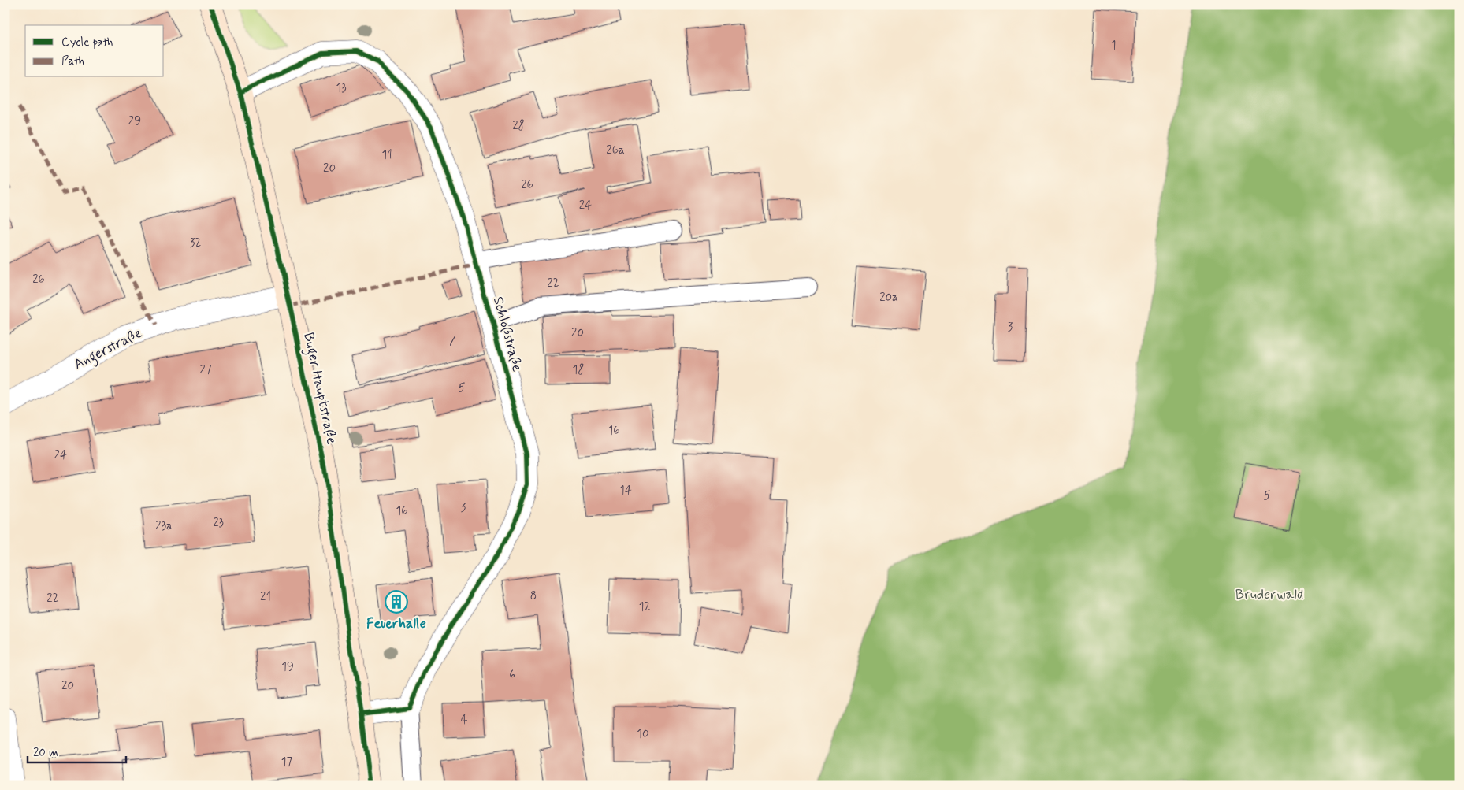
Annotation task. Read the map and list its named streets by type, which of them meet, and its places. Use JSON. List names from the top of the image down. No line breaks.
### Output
{"streets":{"street":["Schloßstraße","Angerstraße","Buger Hauptstraße"]},"crossings":[["Schloßstraße","Buger Hauptstraße"],["Angerstraße","Buger Hauptstraße"]],"parks":["Bruderwald"],"places":{"building":["Feuerhalle"]},"house_numbers":["1","13","29","28","26a","11","20","26","24","32","26","22","20a","3","20","7","27","18","5","16","24","14","5","3","16","23","23a","8","21","22","12","19","6","20","4","10","17"],"legend":["Cycle path","Path"],"scale_bar":"20 m"}
